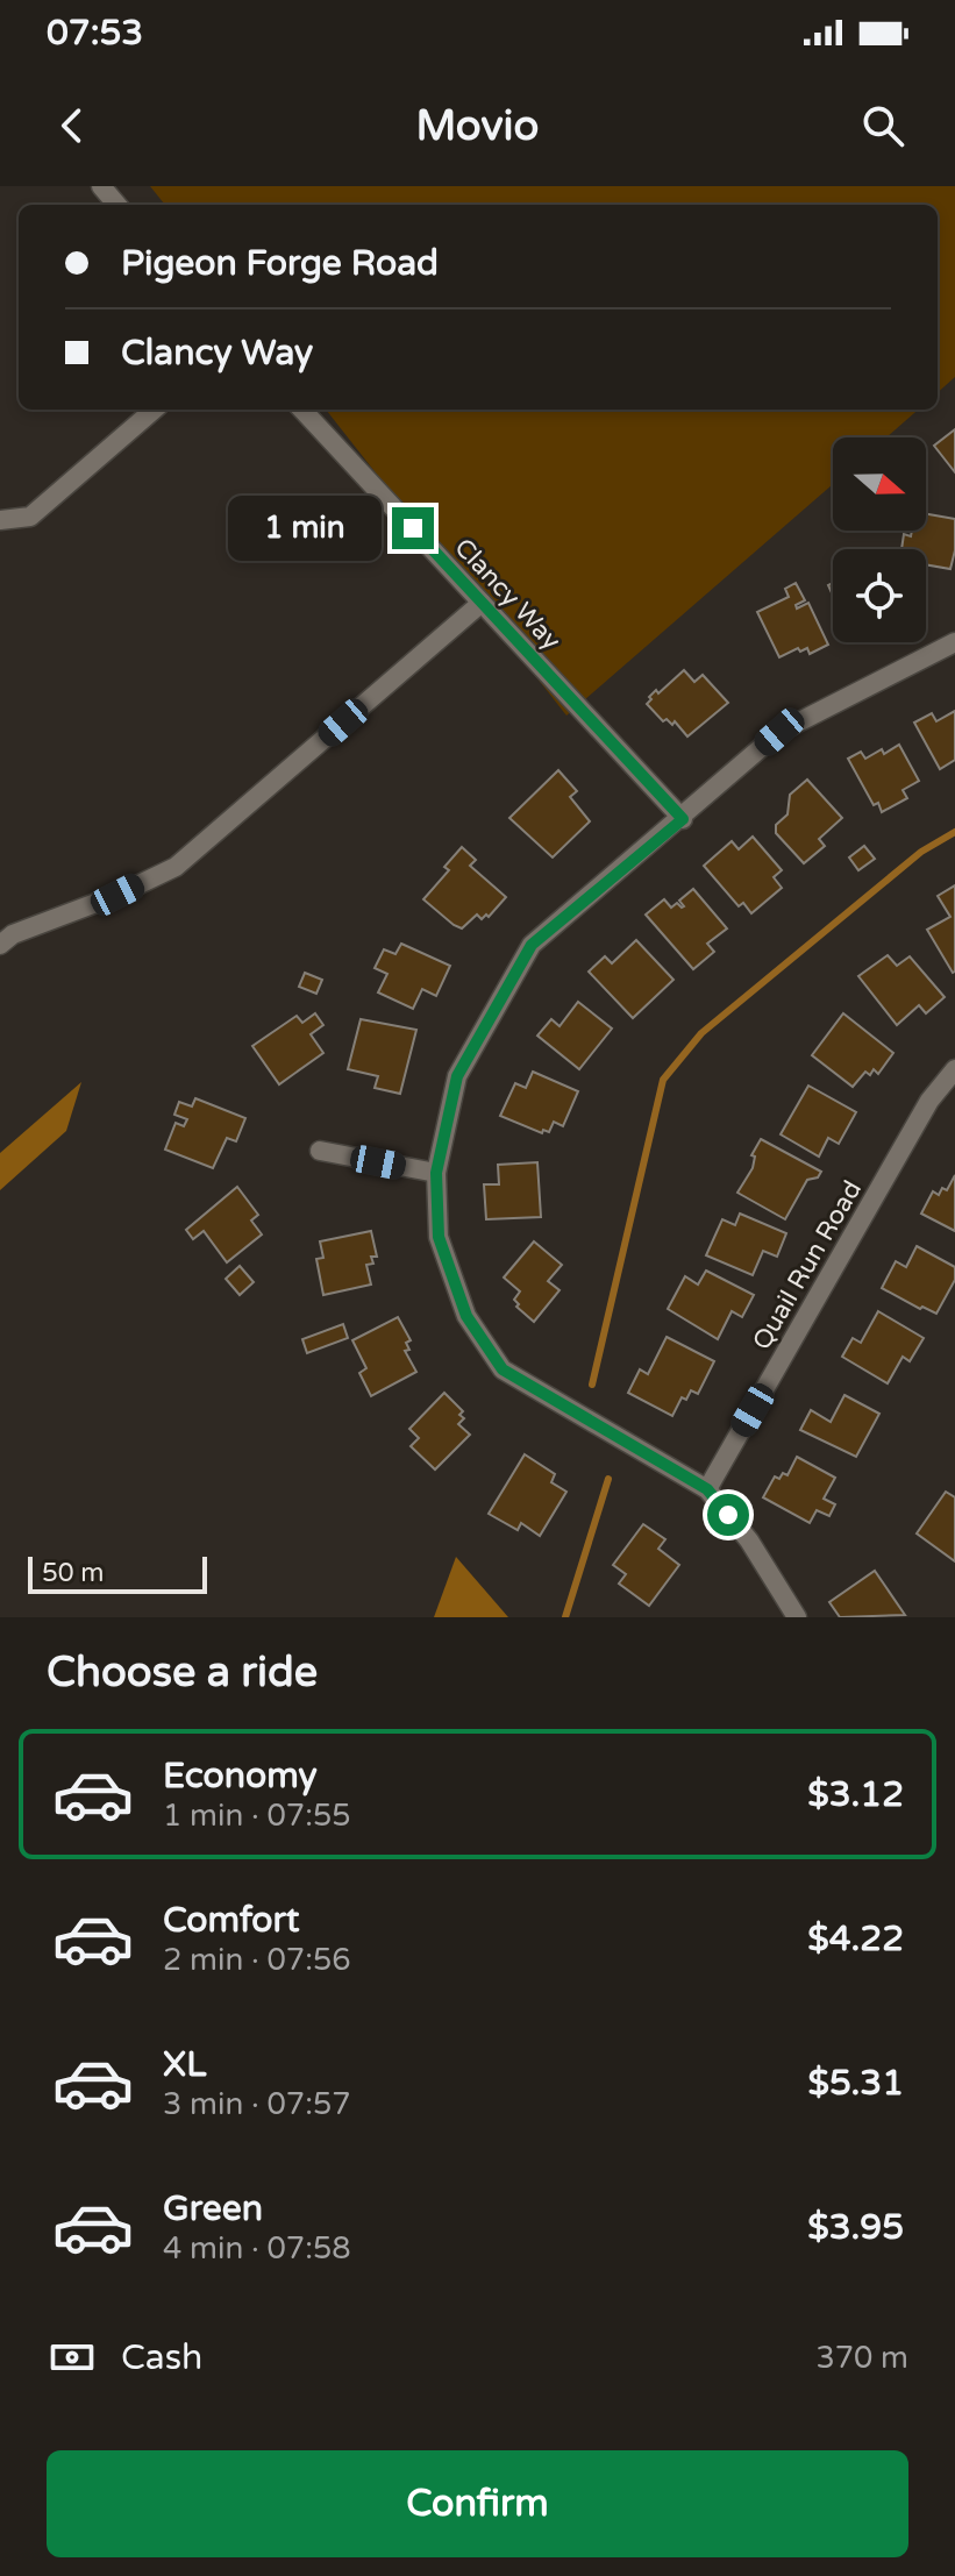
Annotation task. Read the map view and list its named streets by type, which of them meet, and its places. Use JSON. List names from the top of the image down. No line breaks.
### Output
{"streets":{"street":["Clancy Way","Quail Run Road"]},"scale_bar":"50 m","north":"right","page":{"status":"07:53","header":"Movio","banner":["Pigeon Forge Road","Clancy Way"],"bubble":"1 min","scale":"50 m","heading":"Choose a ride","list":[{"name":"Economy","note":"1 min · 07:55","value":"$3.12"},{"name":"Comfort","note":"2 min · 07:56","value":"$4.22"},{"name":"XL","note":"3 min · 07:57","value":"$5.31"},{"name":"Green","note":"4 min · 07:58","value":"$3.95"}],"pay":["Cash","370 m"],"buttons":"Confirm"}}
